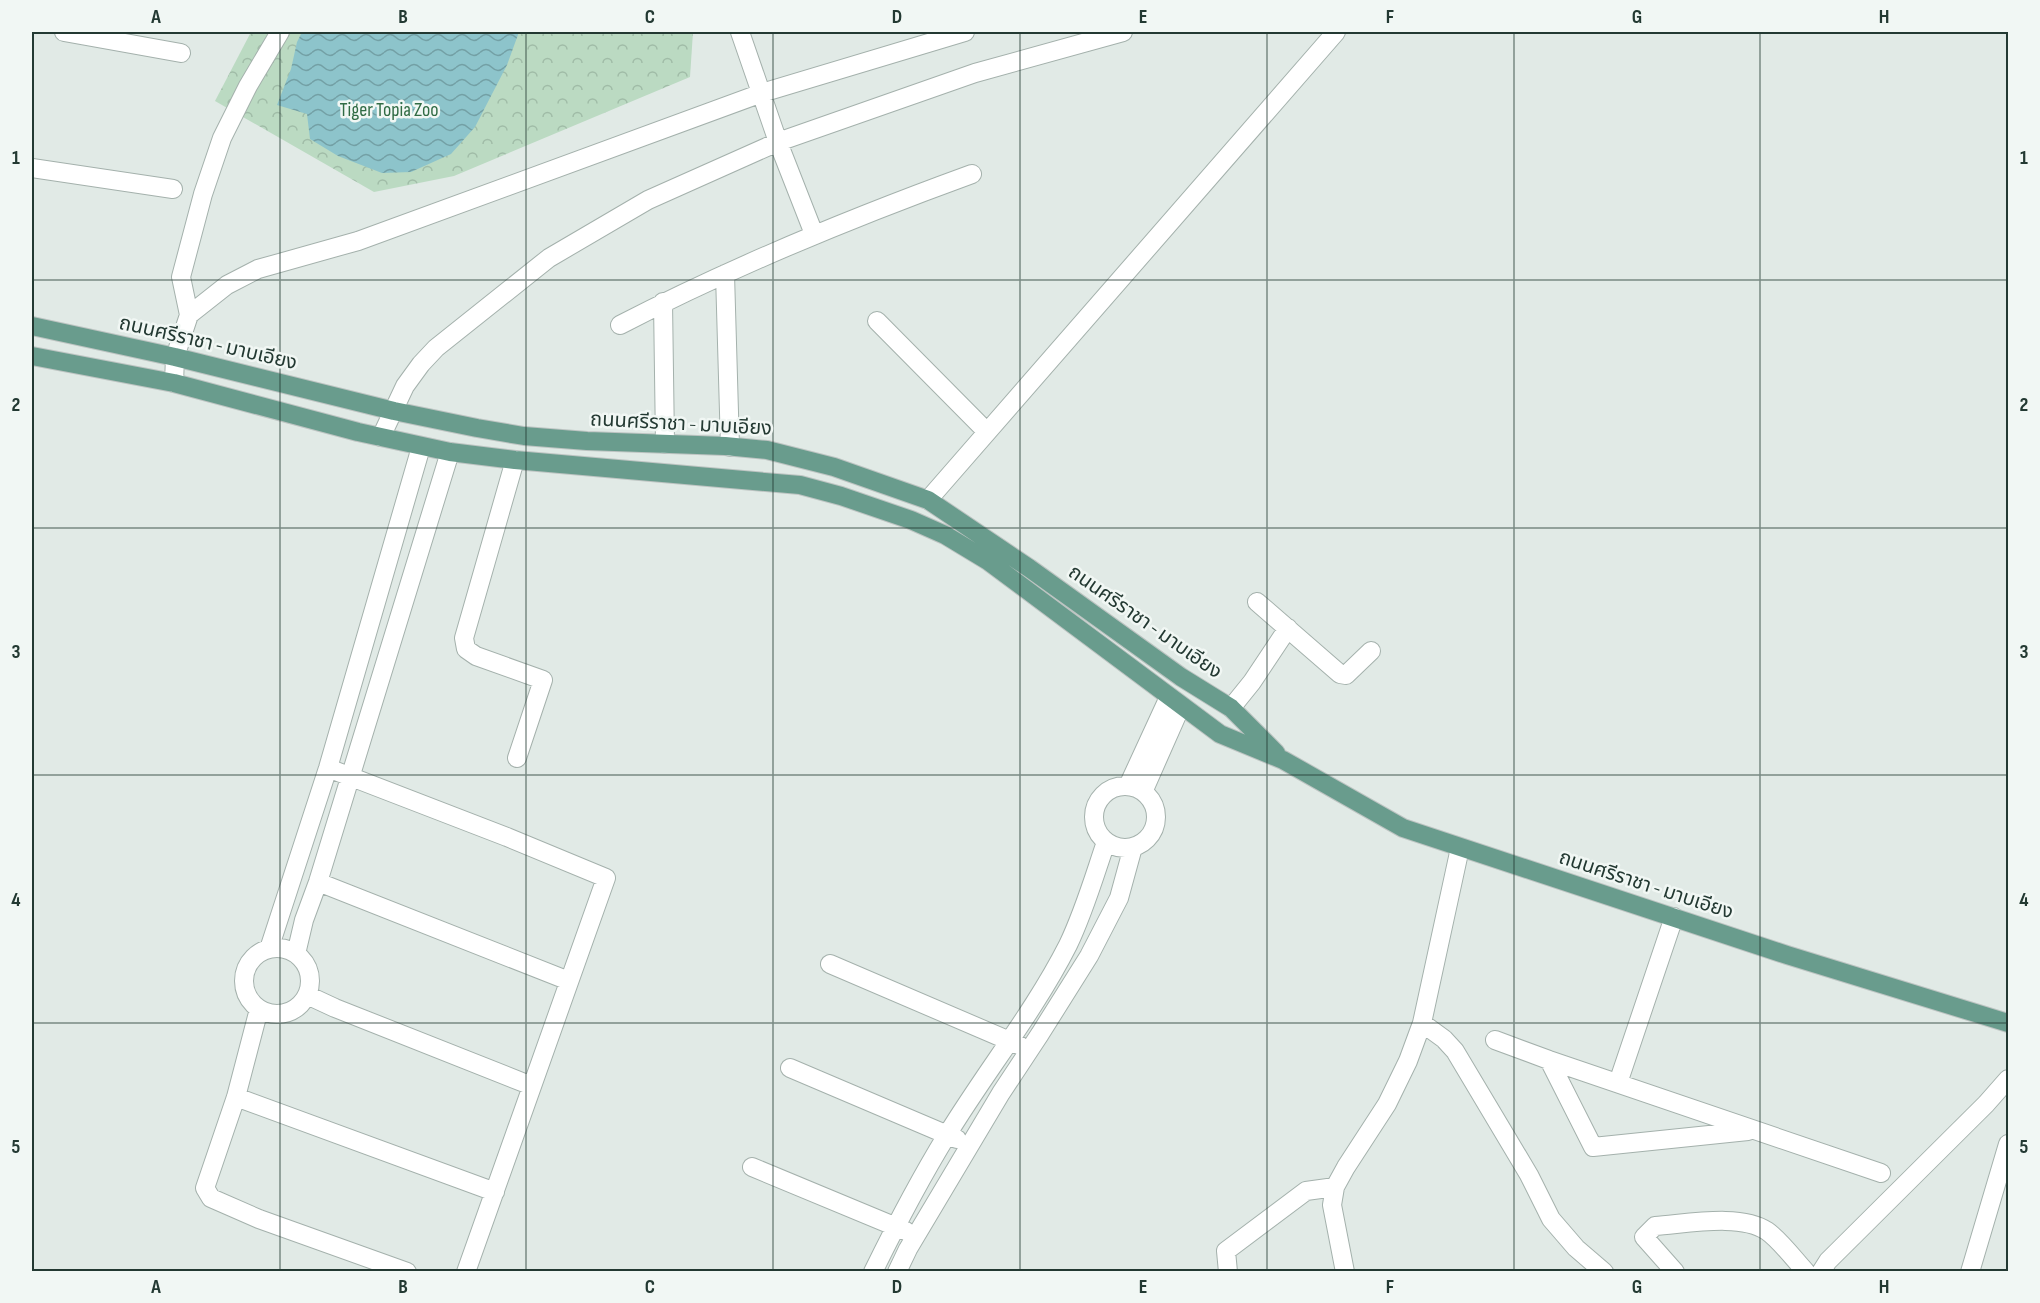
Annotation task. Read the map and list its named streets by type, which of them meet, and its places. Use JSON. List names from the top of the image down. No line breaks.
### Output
{"streets":{"main road":["ถนนศรีราชา - มาบเอียง"]},"parks":["Tiger Topia Zoo"],"grid":{"columns":["A","B","C","D","E","F","G","H"],"rows":["1","2","3","4","5"]}}
